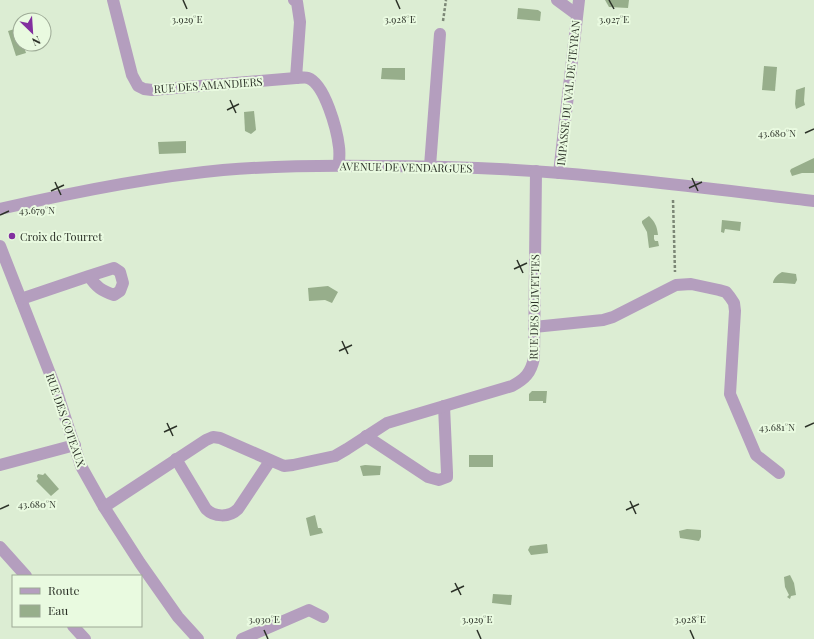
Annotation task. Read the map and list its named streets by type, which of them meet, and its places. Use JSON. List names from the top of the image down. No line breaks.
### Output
{"streets":{"street":["RUE DES AMANDIERS","IMPASSE DU VAL DE TEYRAN","AVENUE DE VENDARGUES","RUE DES OLIVETTES","RUE DES COTEAUX"]},"crossings":[["RUE DES AMANDIERS","AVENUE DE VENDARGUES"],["IMPASSE DU VAL DE TEYRAN","AVENUE DE VENDARGUES"],["AVENUE DE VENDARGUES","RUE DES OLIVETTES"],["RUE DES OLIVETTES","RUE DES COTEAUX"]],"places":["Croix de Tourret"],"legend":["Route","Eau"],"north":"bottom right","coordinates":["3.929°E","3.928°E","3.927°E","43.680°N","43.679°N","43.681°N","3.930°E"]}
